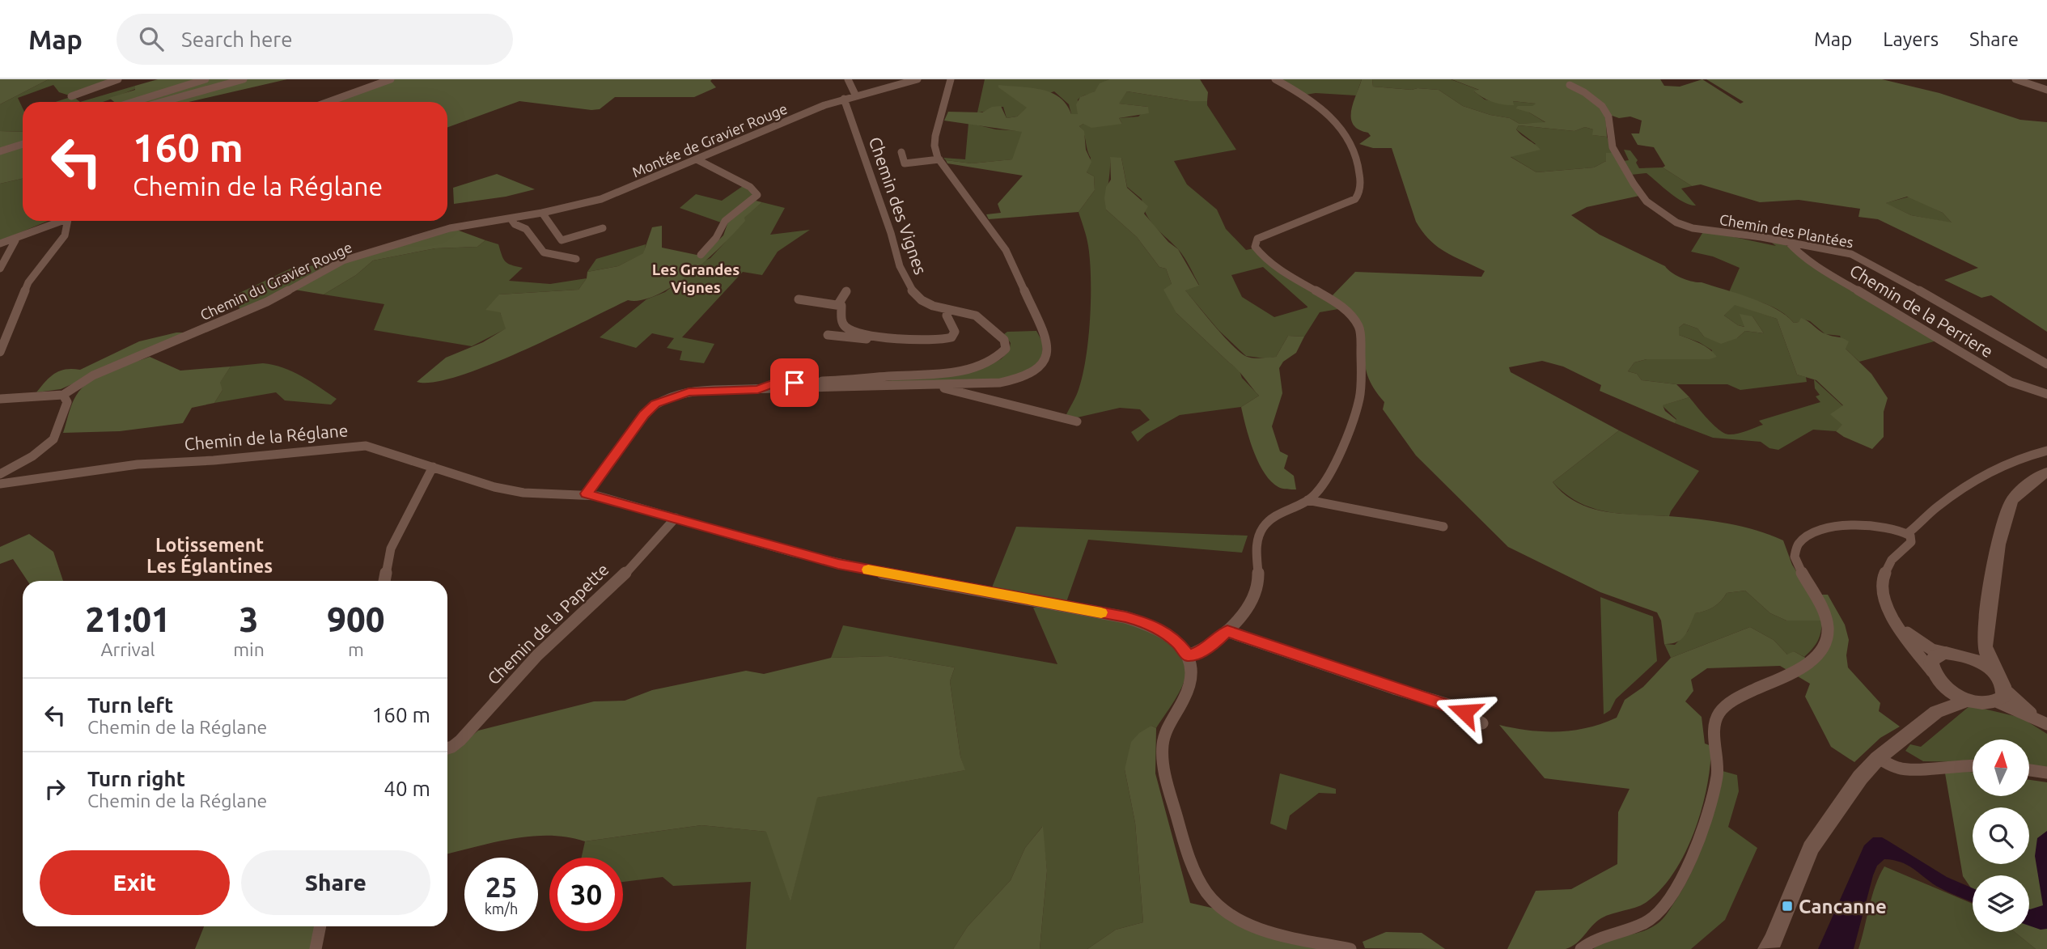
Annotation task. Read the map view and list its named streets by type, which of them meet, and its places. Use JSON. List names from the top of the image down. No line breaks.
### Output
{"streets":{"street":["Montée de Gravier Rouge","Chemin des Vignes","Chemin des Plantées","Chemin du Gravier Rouge","Chemin de la Perriere","Chemin de la Réglane","Chemin de la Papette"]},"crossings":[["Montée de Gravier Rouge","Chemin des Vignes"],["Montée de Gravier Rouge","Chemin du Gravier Rouge"],["Chemin des Plantées","Chemin de la Perriere"],["Chemin de la Réglane","Chemin de la Papette"]],"districts":["Les Grandes Vignes","Lotissement Les Églantines"],"places":{"transit":["Cancanne"]},"north":"top","page":{"header":"Map","search":"Search here","nav":["Map","Layers","Share"],"turn":["160 m","Chemin de la Réglane"],"eta":["21:01","Arrival","3","min","900","m"],"list":[{"name":"Turn left","note":"Chemin de la Réglane","value":"160 m"},{"name":"Turn right","note":"Chemin de la Réglane","value":"40 m"}],"buttons":["Exit","Share"],"speed":"25 km/h","limit":"30"}}
